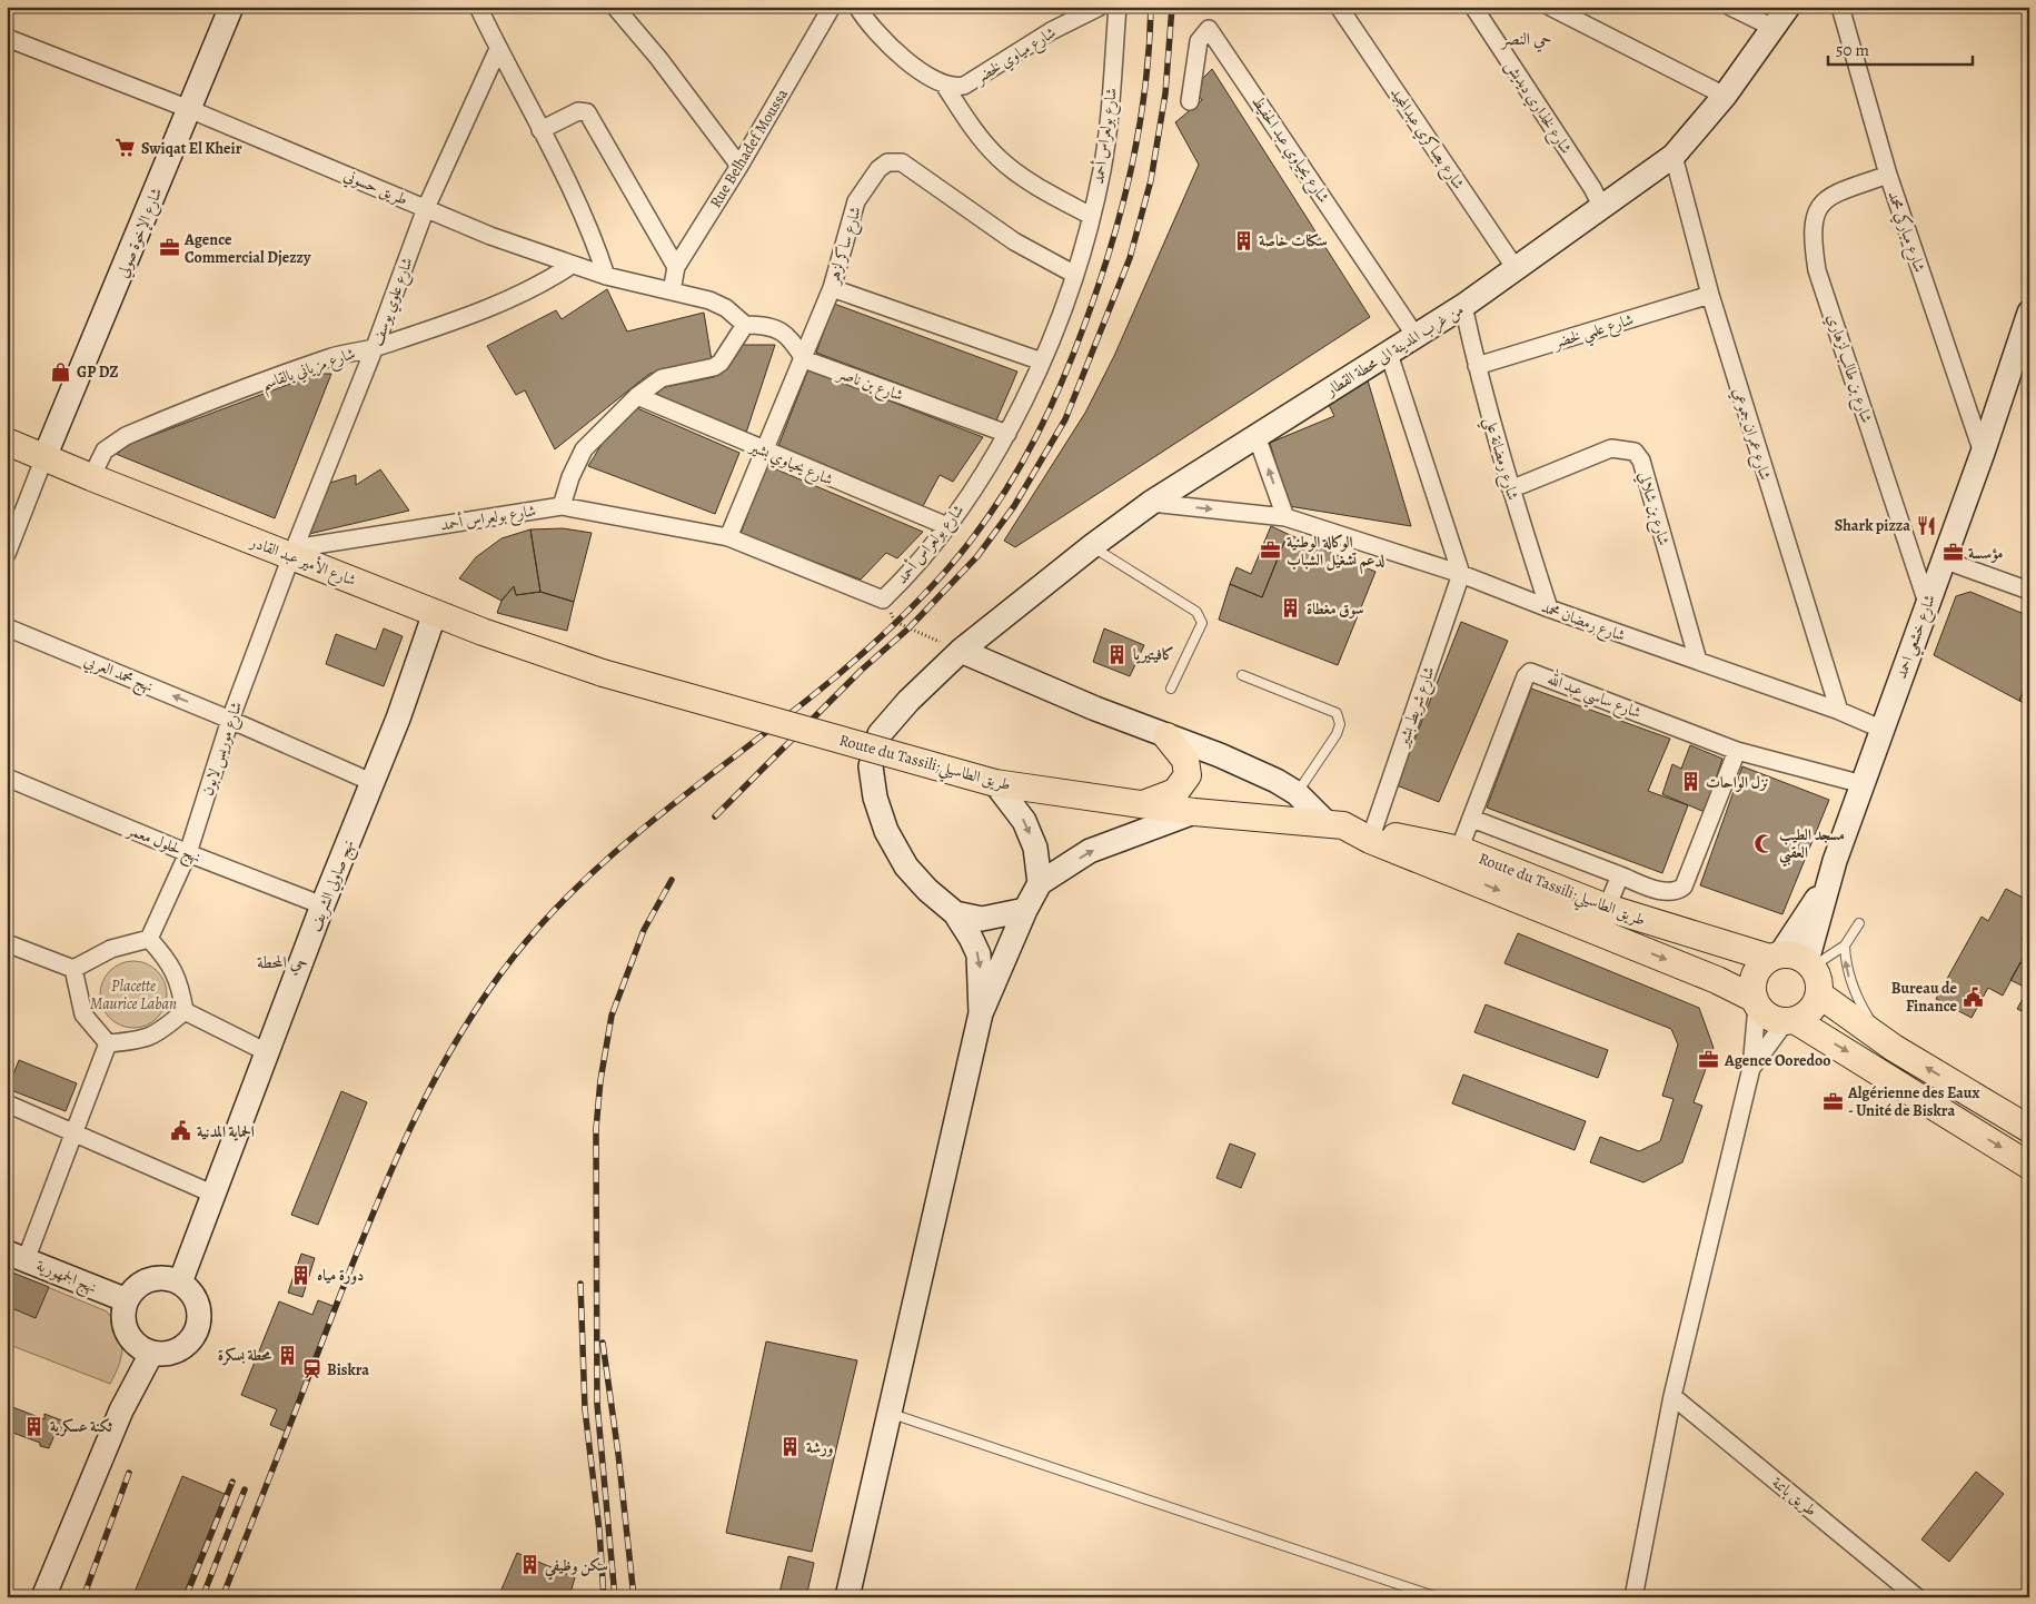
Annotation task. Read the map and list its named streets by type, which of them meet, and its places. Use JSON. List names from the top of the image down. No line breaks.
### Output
{"streets":{"main road":["شارع الأمير عبد القادر","Route du Tassili;طريق الطاسيلي"],"street":["شارع مياوي لخضر","شارع لخذاري ديديش","شارع بولعراس أحمد","شارع بصاكري عبدالمجيد","Rue Belhadef Moussa","شارع يحياوي عبد الحفيظ","طريق حسوني","شارع مباركي محمد","شارع الإخوة صولي","شارع ساكر لزهر","شارع علوي يوسف","شارع علمي لخضر","من غرب المدينة الى محطة القطار","شارع مزياني بالقاسم","شارع بن طالب لزهاري","شارع بن ناصر","شارع عمران جموعي","شارع رمضانة علي","شارع يحياوي بشير","شارع بن شلالي","شارع رمضان محمد","شارع خشعي احمد","نهج محمد العربي","شارع ساسي عبد الله","شارع شريط بشير","شارع موريس لابون","نهج لحلول معمر","نهج صاولي الشربف","نهج الجمهورية","طريق باتنة"]},"crossings":[["شارع لخذاري ديديش","من غرب المدينة الى محطة القطار"],["شارع بولعراس أحمد","شارع ساكر لزهر"],["شارع بولعراس أحمد","شارع علوي يوسف"],["شارع بولعراس أحمد","شارع بن ناصر"],["شارع بولعراس أحمد","شارع يحياوي بشير"],["شارع بولعراس أحمد","شارع الأمير عبد القادر"],["شارع بولعراس أحمد","شارع موريس لابون"],["شارع بصاكري عبدالمجيد","من غرب المدينة الى محطة القطار"],["Rue Belhadef Moussa","طريق حسوني"],["شارع يحياوي عبد الحفيظ","من غرب المدينة الى محطة القطار"],["طريق حسوني","شارع الإخوة صولي"],["طريق حسوني","شارع علوي يوسف"],["طريق حسوني","شارع مزياني بالقاسم"],["شارع مباركي محمد","شارع بن طالب لزهاري"],["شارع مباركي محمد","شارع خشعي احمد"],["شارع الإخوة صولي","شارع الأمير عبد القادر"],["شارع ساكر لزهر","شارع بن ناصر"],["شارع ساكر لزهر","شارع يحياوي بشير"],["شارع علوي يوسف","شارع مزياني بالقاسم"],["شارع علوي يوسف","شارع الأمير عبد القادر"],["شارع علوي يوسف","شارع موريس لابون"],["شارع علمي لخضر","شارع عمران جموعي"],["شارع علمي لخضر","شارع رمضانة علي"],["من غرب المدينة الى محطة القطار","شارع عمران جموعي"],["من غرب المدينة الى محطة القطار","شارع رمضانة علي"],["من غرب المدينة الى محطة القطار","شارع رمضان محمد"],["شارع مزياني بالقاسم","شارع الأمير عبد القادر"],["شارع بن طالب لزهاري","شارع خشعي احمد"],["شارع عمران جموعي","شارع رمضان محمد"],["شارع رمضانة علي","شارع بن شلالي"],["شارع رمضانة علي","شارع رمضان محمد"],["شارع بن شلالي","شارع رمضان محمد"],["شارع الأمير عبد القادر","شارع موريس لابون"],["شارع الأمير عبد القادر","Route du Tassili;طريق الطاسيلي"],["شارع الأمير عبد القادر","نهج صاولي الشربف"],["شارع رمضان محمد","شارع خشعي احمد"],["شارع رمضان محمد","شارع شريط بشير"],["شارع خشعي احمد","شارع ساسي عبد الله"],["شارع خشعي احمد","Route du Tassili;طريق الطاسيلي"],["نهج محمد العربي","شارع موريس لابون"],["نهج محمد العربي","نهج صاولي الشربف"],["شارع ساسي عبد الله","Route du Tassili;طريق الطاسيلي"],["شارع شريط بشير","Route du Tassili;طريق الطاسيلي"],["شارع موريس لابون","نهج لحلول معمر"],["نهج لحلول معمر","نهج صاولي الشربف"],["نهج صاولي الشربف","نهج الجمهورية"]],"one_way":["نهج محمد العربي"],"districts":["حي النصر","حي المحطة"],"parks":["Placette Maurice Laban"],"places":{"supermarket":["Swiqat El Kheir"],"building":["سكنات خاصة","سوق مغطاة","كافيتيريا","نزل الواحات","دورة مياه","محطة بسكرة","ثكنة عسكرية","ورشة","سكن وظيفي"],"office":["Agence Commercial Djezzy","الوكالة الوطنية لدعم تشغيل الشباب","مؤسسة","Agence Ooredoo","Algérienne des Eaux - Unité de Biskra"],"shop":["GP DZ"],"restaurant":["Shark pizza"],"mosque":["مسجد الطيب العقبي"],"public building":["Bureau de Finance","الحماية المدنية"],"station":["Biskra"]},"scale_bar":"50 m"}
